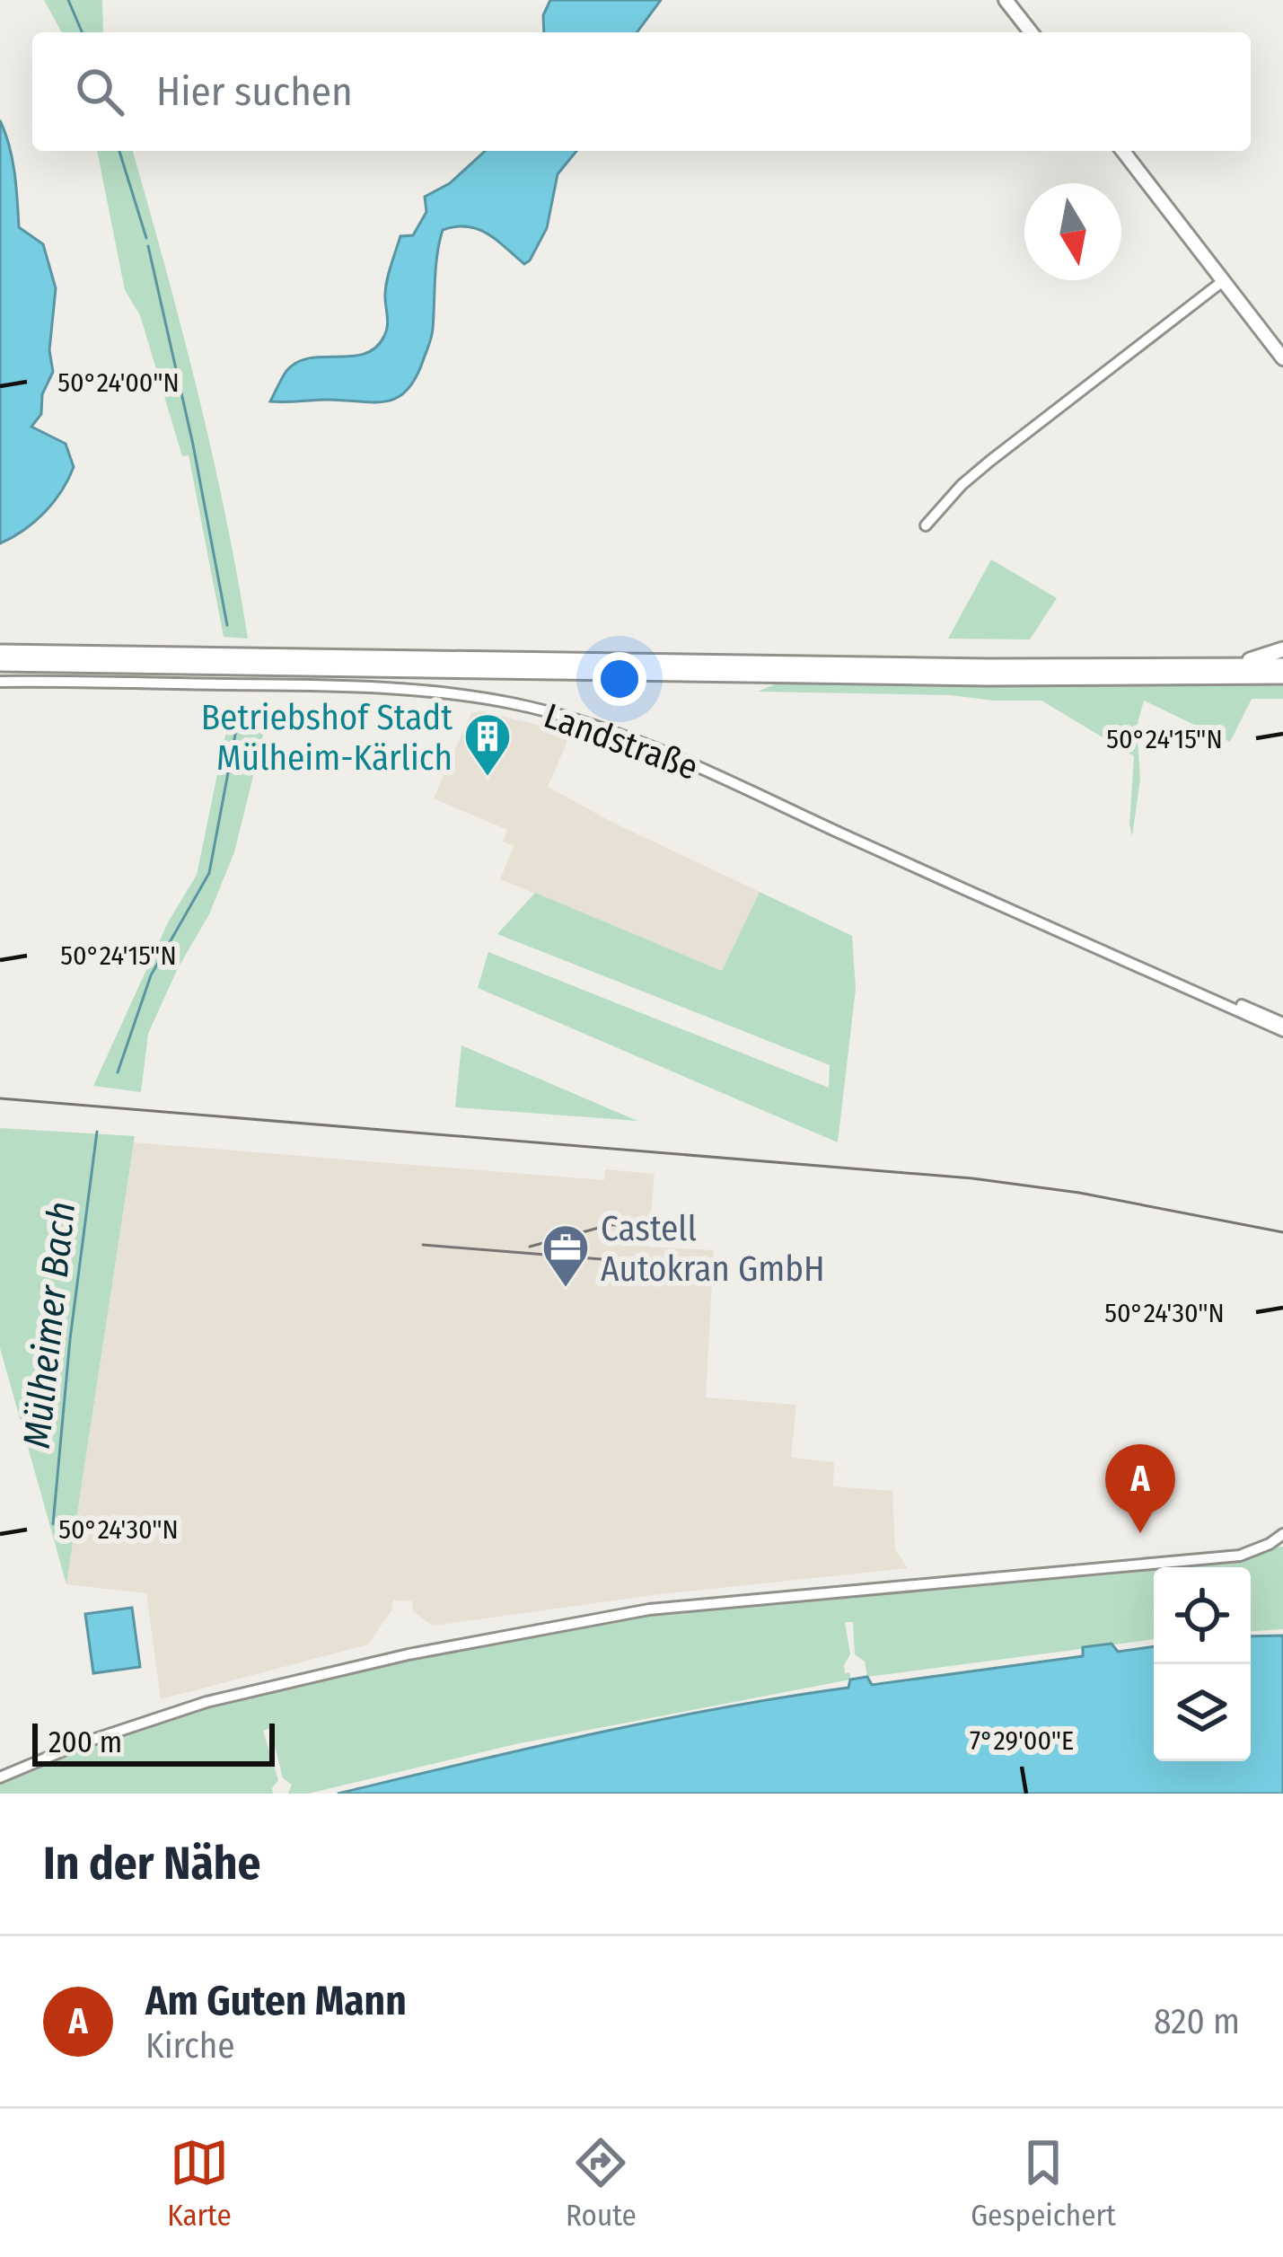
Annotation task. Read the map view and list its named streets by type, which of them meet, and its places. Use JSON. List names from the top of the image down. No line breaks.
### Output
{"streets":{"street":["Landstraße"]},"water":["Mülheimer Bach"],"places":{"building":["Betriebshof Stadt Mülheim-Kärlich"],"office":["Castell Autokran GmbH"]},"scale_bar":"200 m","north":"bottom","page":{"search":"Hier suchen","pins":"A","scale":"200 m","heading":"In der Nähe","list":[{"mark":"A","name":"Am Guten Mann","note":"Kirche","value":"820 m"}],"nav":["Karte","Route","Gespeichert"]},"coordinates":["50°24'00\"N","50°24'15\"N","50°24'30\"N","7°29'00\"E"]}
